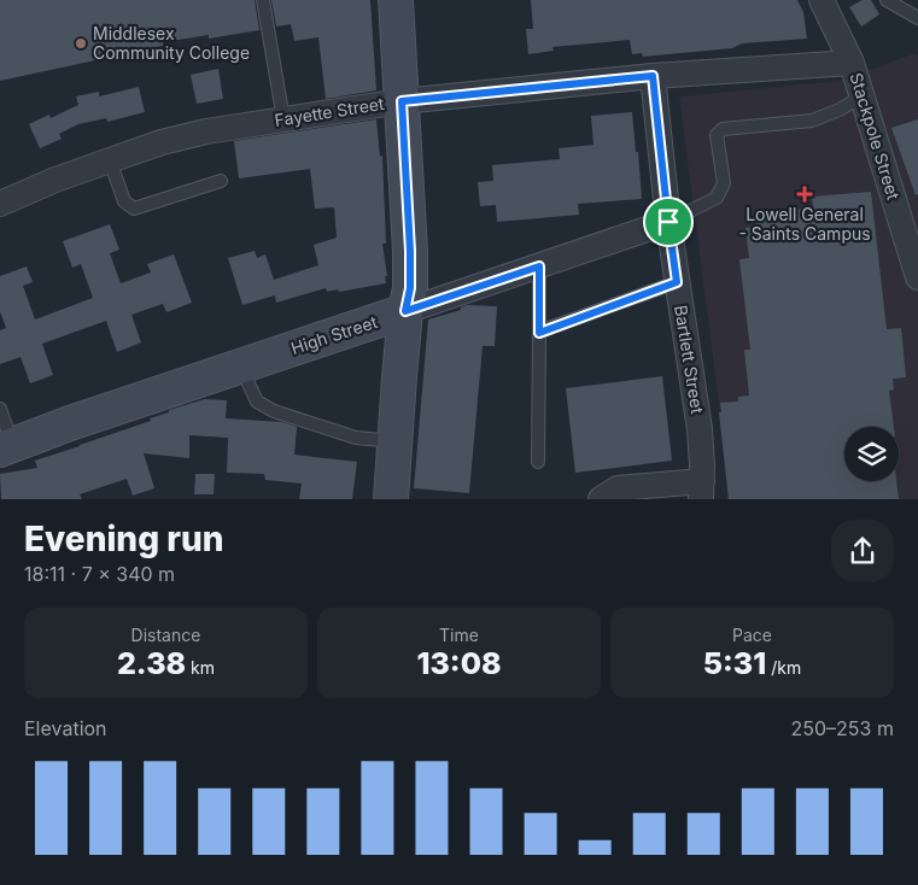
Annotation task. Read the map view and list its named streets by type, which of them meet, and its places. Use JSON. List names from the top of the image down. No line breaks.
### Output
{"streets":{"main road":["High Street"],"street":["Fayette Street","Stackpole Street","Bartlett Street"]},"crossings":[["Fayette Street","Stackpole Street"],["Fayette Street","Bartlett Street"],["High Street","Bartlett Street"]],"places":{"other":["Middlesex Community College"],"health":["Lowell General - Saints Campus"]},"page":{"heading":["Evening run","18:11 · 7 × 340 m"],"stats":[["Distance","2.38 km"],["Time","13:08"],["Pace","5:31 /km"]],"chart":["Elevation","250–253 m"]}}
